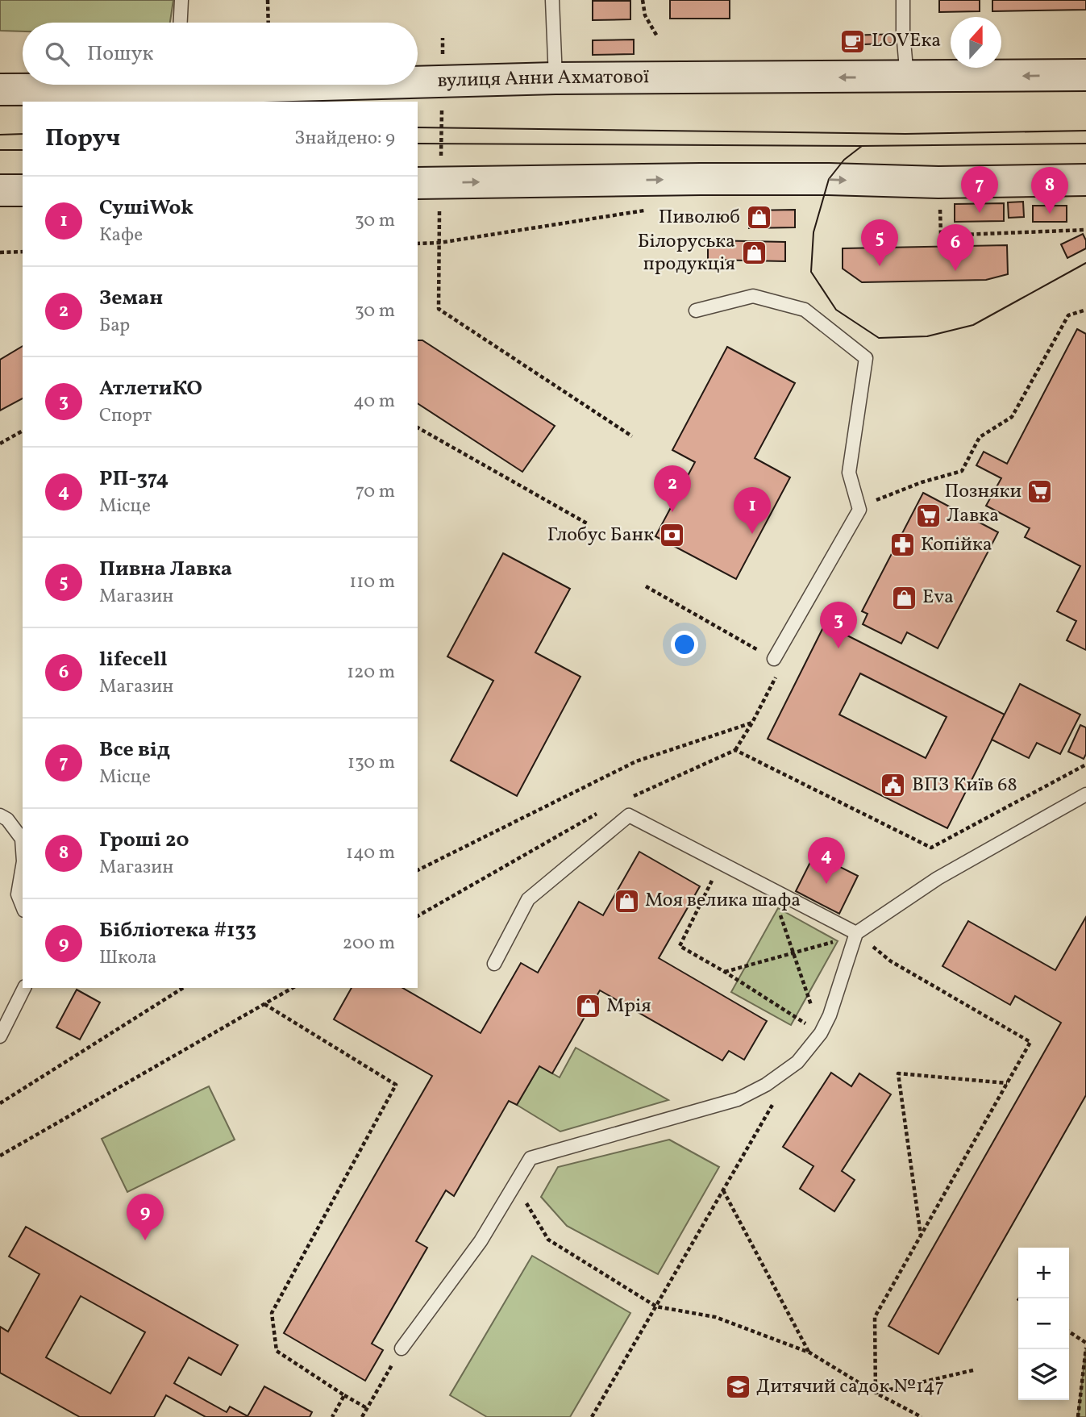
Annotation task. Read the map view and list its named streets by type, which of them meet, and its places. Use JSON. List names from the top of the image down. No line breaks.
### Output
{"streets":{"main road":["вулиця Анни Ахматової"]},"places":{"cafe":["LOVEка"],"shop":["Пиволюб","Білоруська продукція","Eva","Моя велика шафа","Мрія"],"supermarket":["Позняки","Лавка"],"bank":["Глобус Банк"],"pharmacy":["Копійка"],"public building":["ВПЗ Київ 68"],"school or university":["Дитячий садок №147"]},"north":"top","page":{"search":"Пошук","heading":["Поруч","Знайдено: 9"],"pins":["7","8","5","6","2","1","3","4","9"],"list":[{"mark":"1","name":"СушіWok","note":"Кафе","value":"30 m"},{"mark":"2","name":"Земан","note":"Бар","value":"30 m"},{"mark":"3","name":"АтлетиКО","note":"Спорт","value":"40 m"},{"mark":"4","name":"РП-374","note":"Місце","value":"70 m"},{"mark":"5","name":"Пивна Лавка","note":"Магазин","value":"110 m"},{"mark":"6","name":"lifecell","note":"Магазин","value":"120 m"},{"mark":"7","name":"Все від","note":"Місце","value":"130 m"},{"mark":"8","name":"Гроші 20","note":"Магазин","value":"140 m"},{"mark":"9","name":"Бібліотека #133","note":"Школа","value":"200 m"}],"map_buttons":["+","−"]}}
